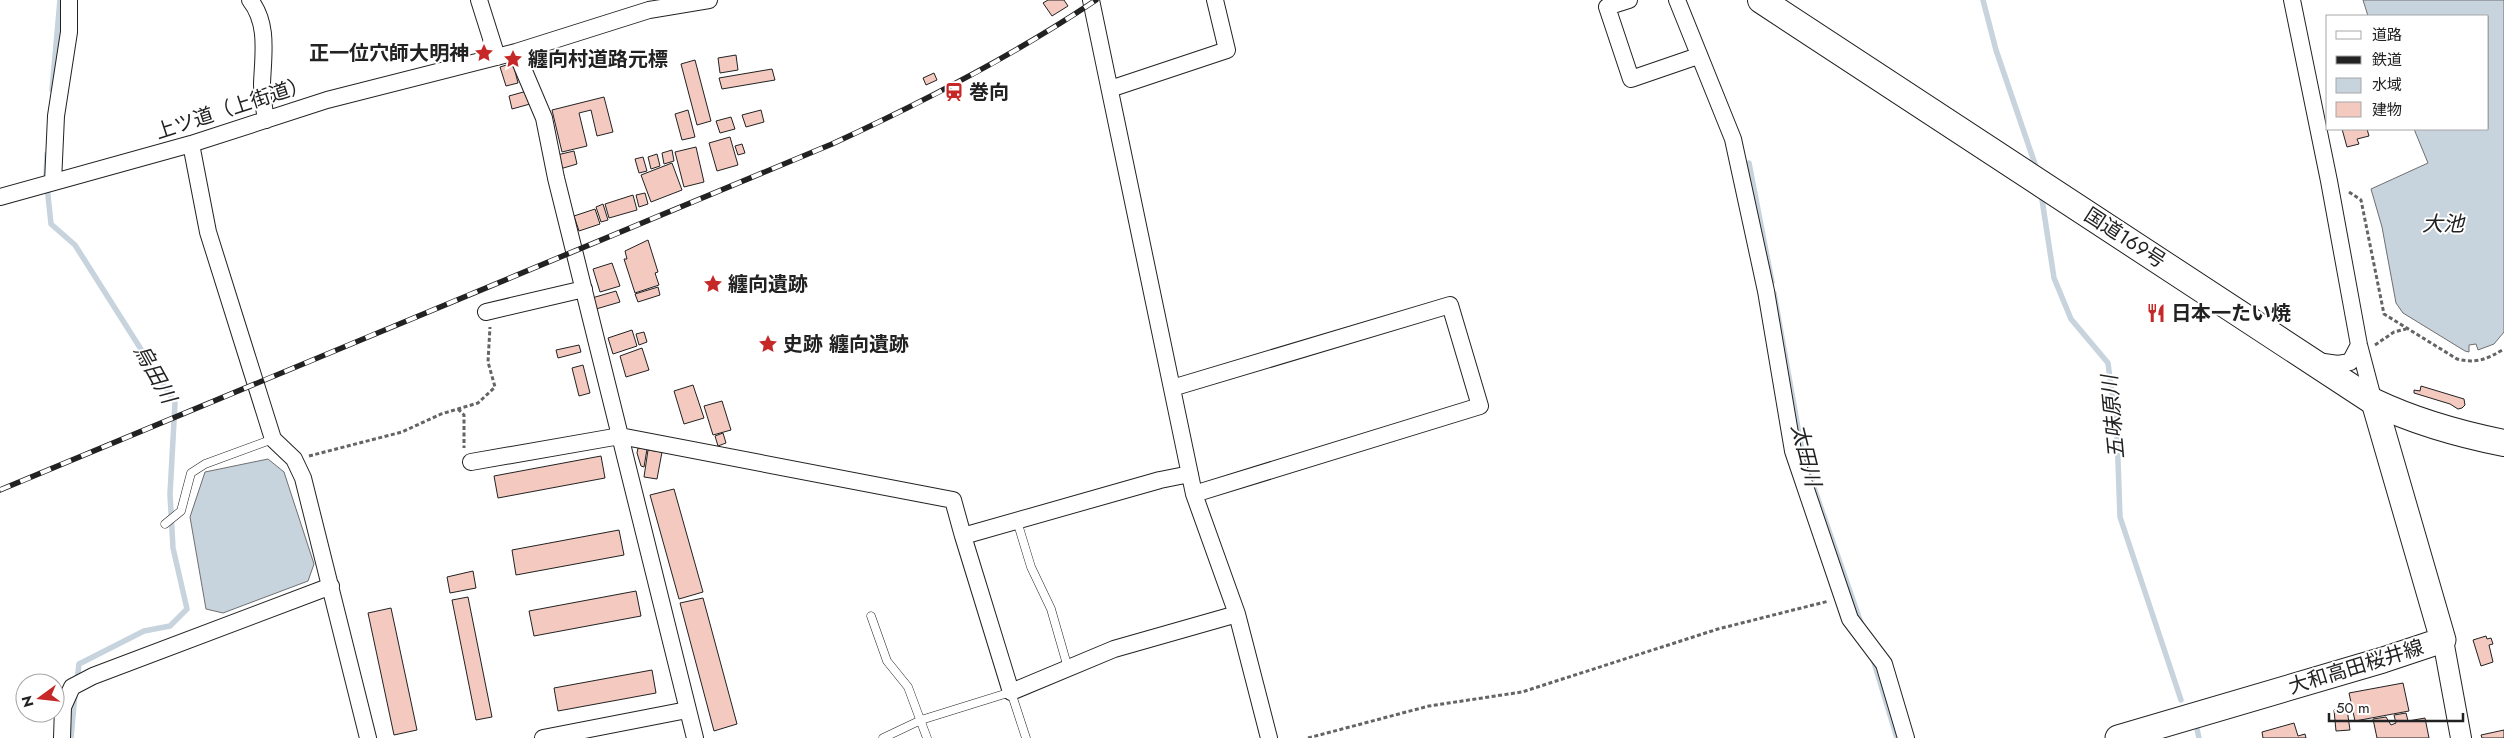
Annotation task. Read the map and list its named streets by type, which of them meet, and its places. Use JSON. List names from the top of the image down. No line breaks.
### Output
{"streets":{"highway":["国道169号"],"main road":["大和高田桜井線"],"street":["上ツ道（上街道）"]},"crossings":[["国道169号","大和高田桜井線"]],"water":["大池","烏田川","五味原川","太田川"],"places":{"place":["正一位穴師大明神","纏向村道路元標","纏向遺跡","史跡 纏向遺跡"],"station":["巻向"],"restaurant":["日本一たい焼"]},"legend":["道路","鉄道","水域","建物"],"scale_bar":"50 m","north":"left"}
